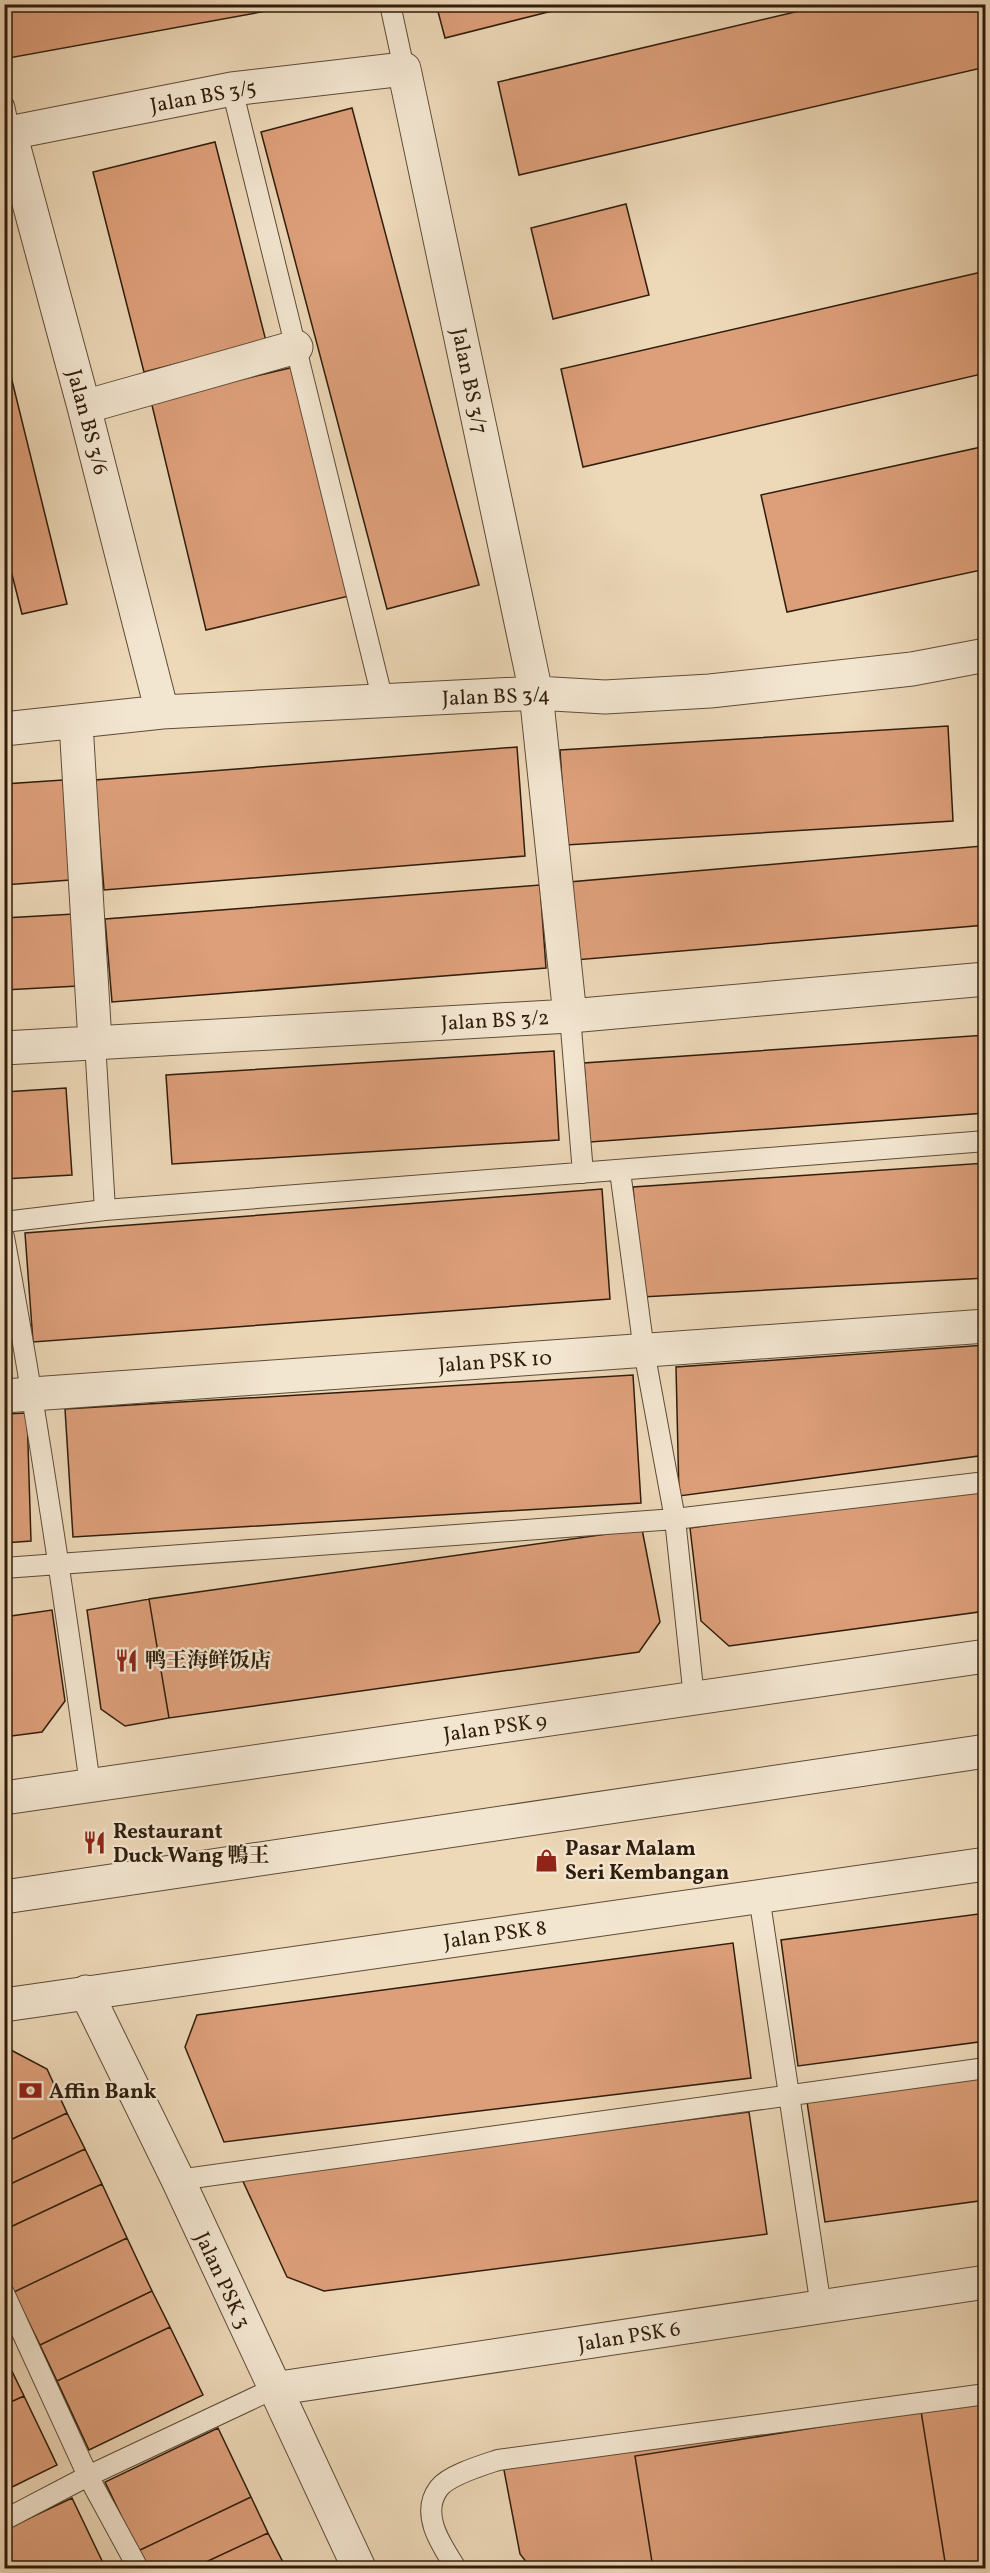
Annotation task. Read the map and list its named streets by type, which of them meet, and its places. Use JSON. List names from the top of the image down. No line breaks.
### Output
{"streets":{"street":["Jalan BS 3/5","Jalan BS 3/7","Jalan BS 3/6","Jalan BS 3/4","Jalan BS 3/2","Jalan PSK 10","Jalan PSK 9","Jalan PSK 8","Jalan PSK 3","Jalan PSK 6"]},"crossings":[["Jalan BS 3/5","Jalan BS 3/7"],["Jalan BS 3/5","Jalan BS 3/6"],["Jalan BS 3/7","Jalan BS 3/4"],["Jalan BS 3/7","Jalan BS 3/2"],["Jalan BS 3/6","Jalan BS 3/4"],["Jalan PSK 8","Jalan PSK 3"],["Jalan PSK 3","Jalan PSK 6"]],"places":{"restaurant":["鸭王海鲜饭店","Restaurant Duck Wang 鴨王"],"shop":["Pasar Malam Seri Kembangan"],"bank":["Affin Bank"]}}
